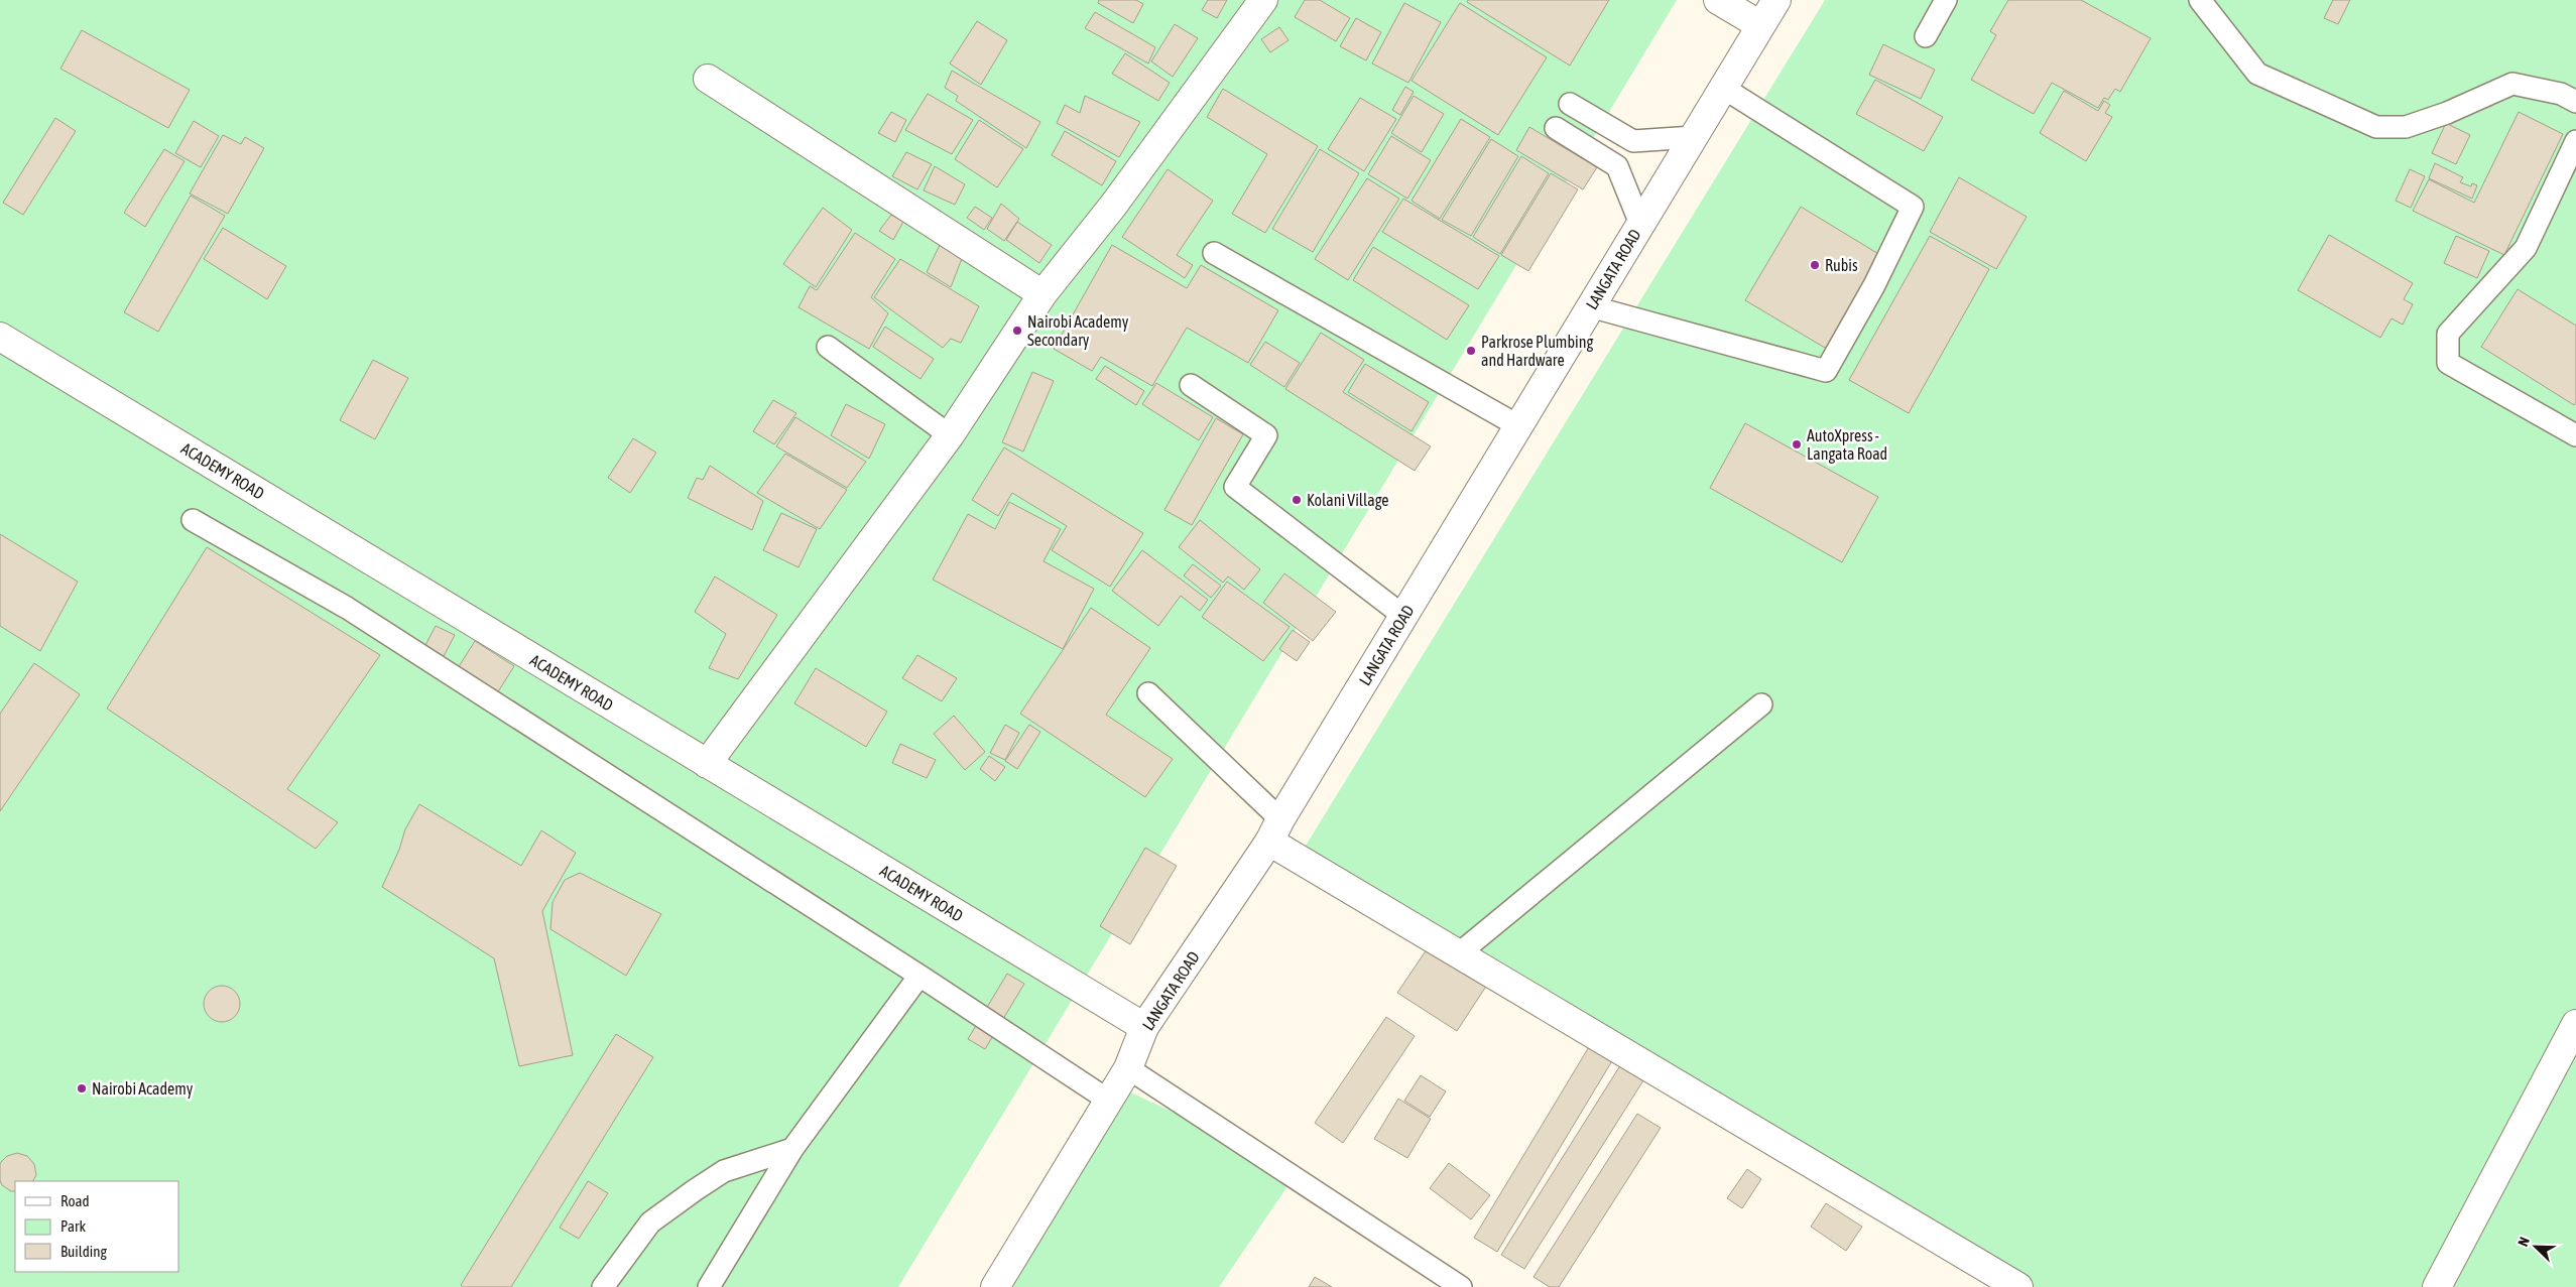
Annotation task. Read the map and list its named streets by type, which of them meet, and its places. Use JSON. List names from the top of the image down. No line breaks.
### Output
{"streets":{"street":["LANGATA ROAD","ACADEMY ROAD"]},"crossings":[["LANGATA ROAD","ACADEMY ROAD"]],"places":["Rubis","Nairobi Academy Secondary","Parkrose Plumbing and Hardware","AutoXpress - Langata Road","Kolani Village","Nairobi Academy"],"legend":["Road","Park","Building"],"north":"top left"}
